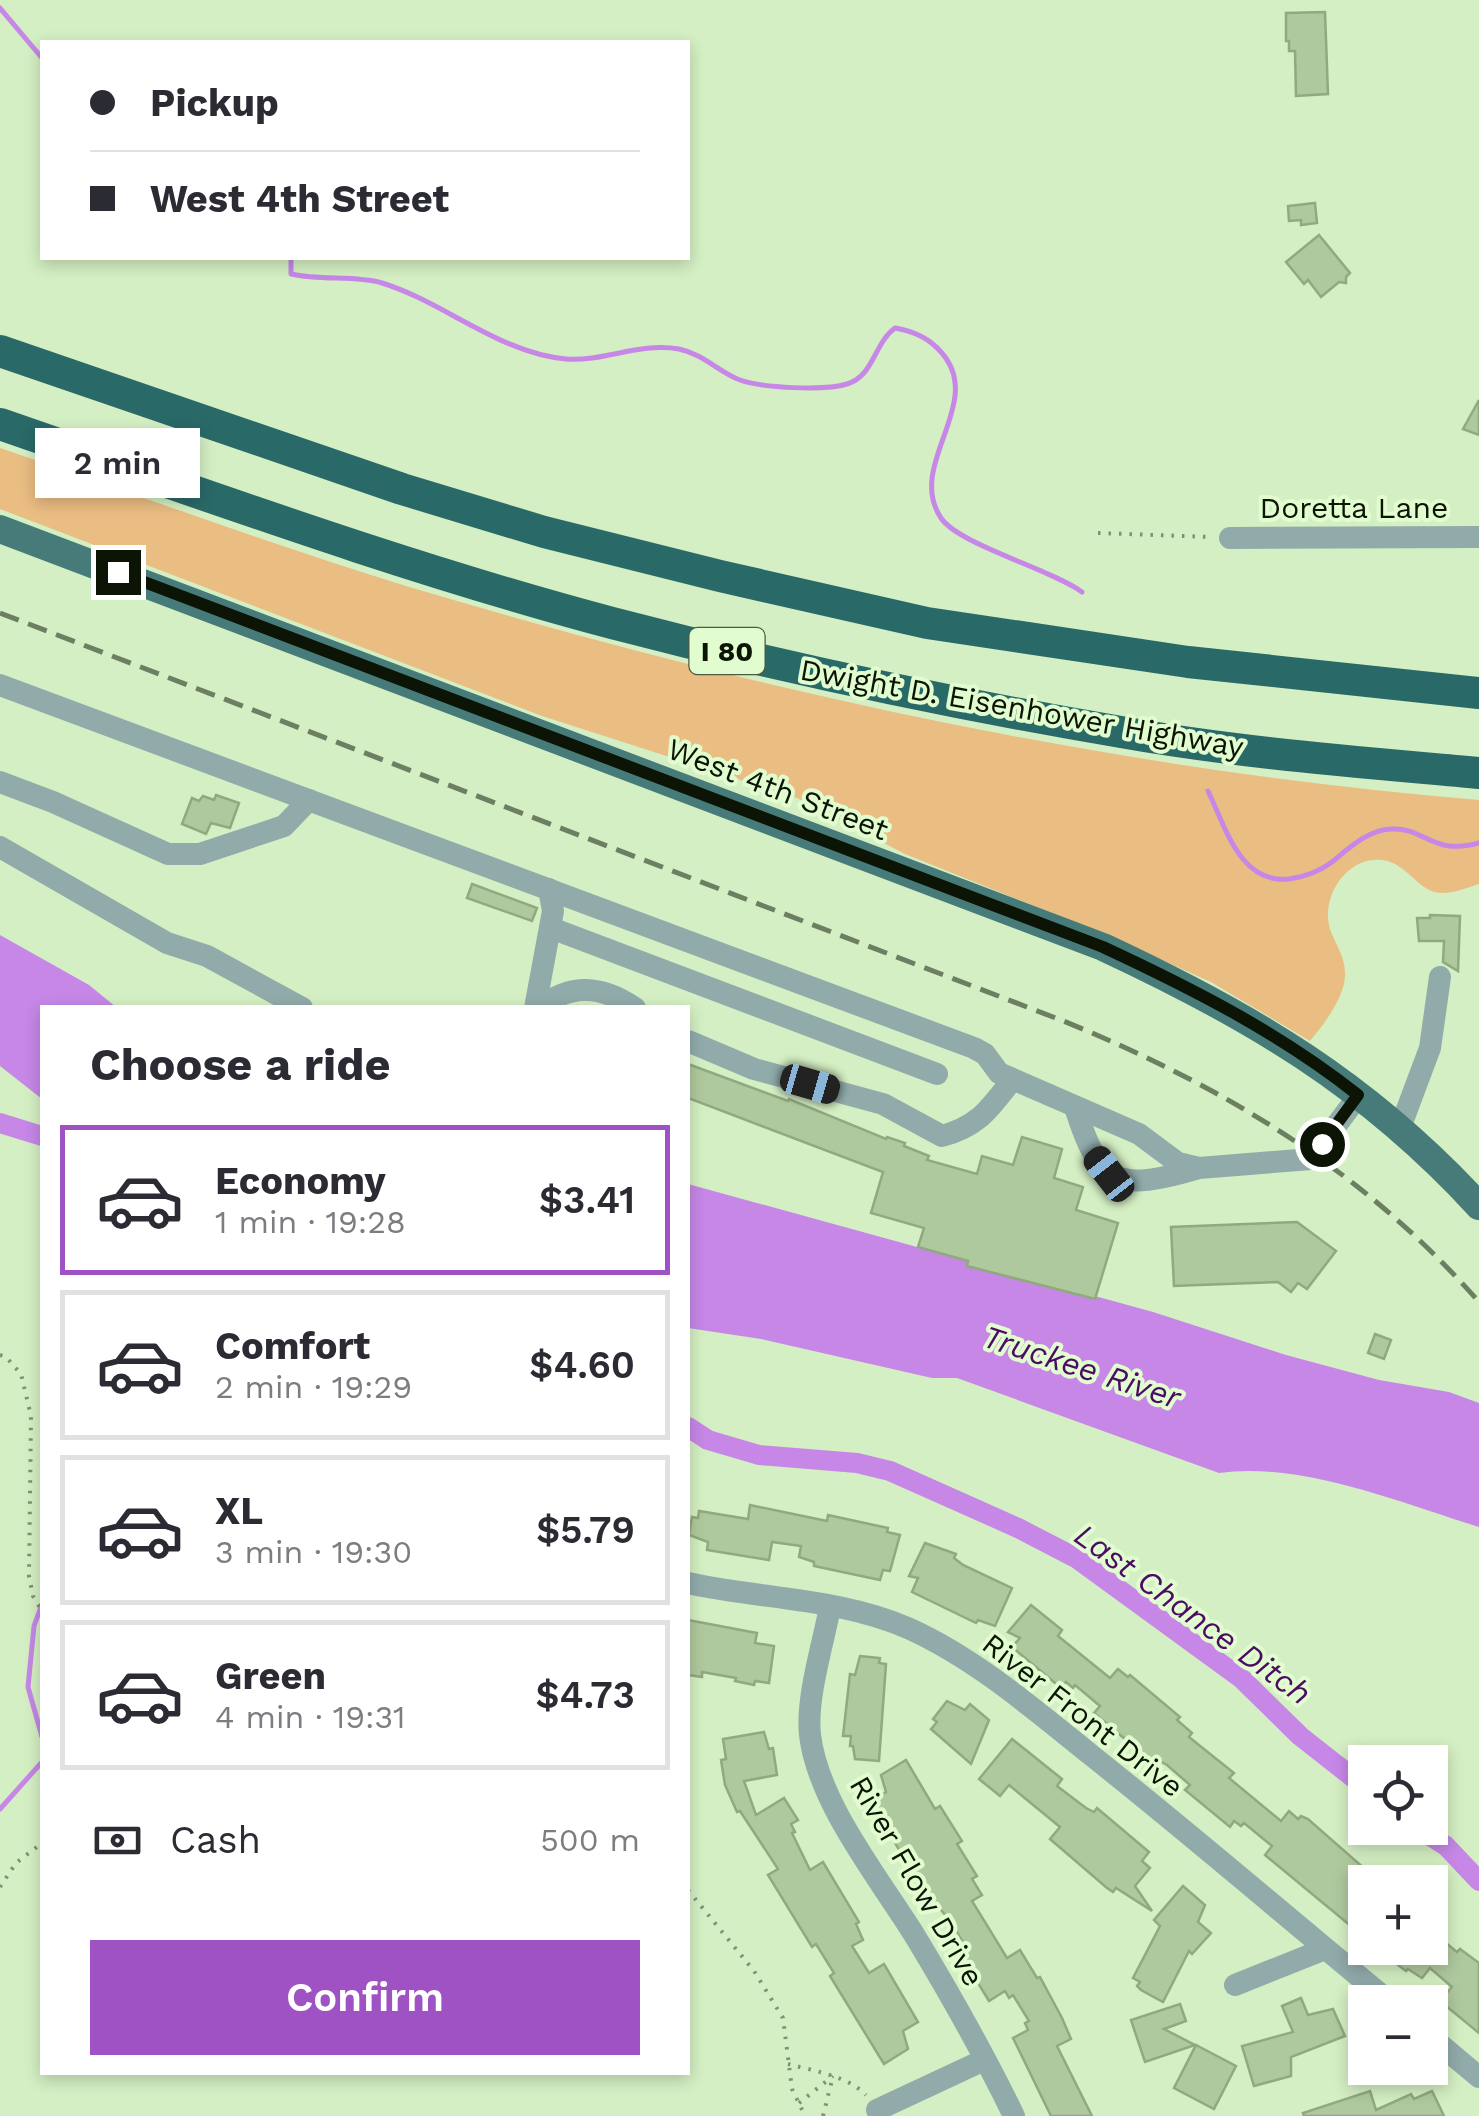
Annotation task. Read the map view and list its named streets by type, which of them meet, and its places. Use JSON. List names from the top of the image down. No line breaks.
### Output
{"streets":{"highway":["I 80","Dwight D. Eisenhower Highway"],"main road":["West 4th Street"],"street":["Doretta Lane","River Front Drive","River Flow Drive"]},"crossings":[["River Front Drive","River Flow Drive"]],"water":["Truckee River","Last Chance Ditch"],"page":{"banner":["Pickup","West 4th Street"],"bubble":"2 min","heading":"Choose a ride","list":[{"name":"Economy","note":"1 min · 19:28","value":"$3.41"},{"name":"Comfort","note":"2 min · 19:29","value":"$4.60"},{"name":"XL","note":"3 min · 19:30","value":"$5.79"},{"name":"Green","note":"4 min · 19:31","value":"$4.73"}],"map_buttons":["+","−"],"pay":["Cash","500 m"],"buttons":"Confirm"}}
